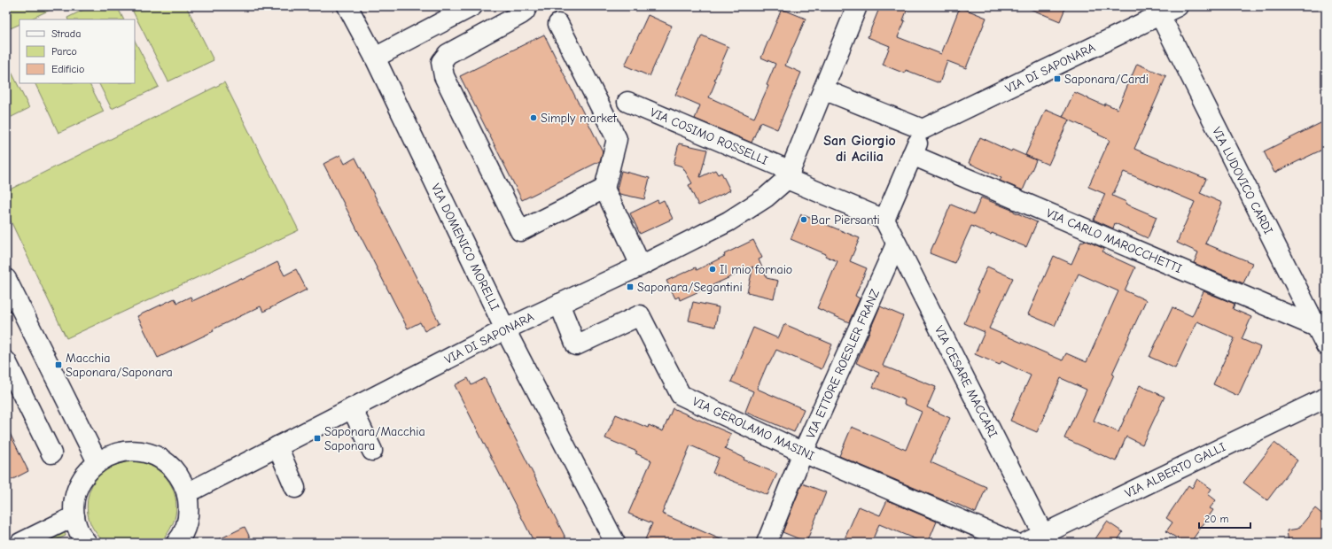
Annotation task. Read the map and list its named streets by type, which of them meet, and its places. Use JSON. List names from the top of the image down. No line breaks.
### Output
{"streets":{"street":["VIA DI SAPONARA","VIA COSIMO ROSSELLI","VIA LUDOVICO CARDI","VIA CARLO MAROCCHETTI","VIA DOMENICO MORELLI","VIA ETTORE ROESLER FRANZ","VIA CESARE MACCARI","VIA GEROLAMO MASINI","VIA ALBERTO GALLI"]},"crossings":[["VIA DI SAPONARA","VIA COSIMO ROSSELLI"],["VIA DI SAPONARA","VIA LUDOVICO CARDI"],["VIA DI SAPONARA","VIA DOMENICO MORELLI"],["VIA DI SAPONARA","VIA GEROLAMO MASINI"],["VIA COSIMO ROSSELLI","VIA CESARE MACCARI"],["VIA LUDOVICO CARDI","VIA CARLO MAROCCHETTI"],["VIA ETTORE ROESLER FRANZ","VIA CESARE MACCARI"],["VIA ETTORE ROESLER FRANZ","VIA GEROLAMO MASINI"],["VIA CESARE MACCARI","VIA ALBERTO GALLI"]],"districts":["San Giorgio di Acilia"],"places":{"transit":["Saponara/Cardi","Saponara/Segantini","Macchia Saponara/Saponara","Saponara/Macchia Saponara"],"other":["Simply market","Bar Piersanti","Il mio fornaio"]},"legend":["Strada","Parco","Edificio"],"scale_bar":"20 m"}
